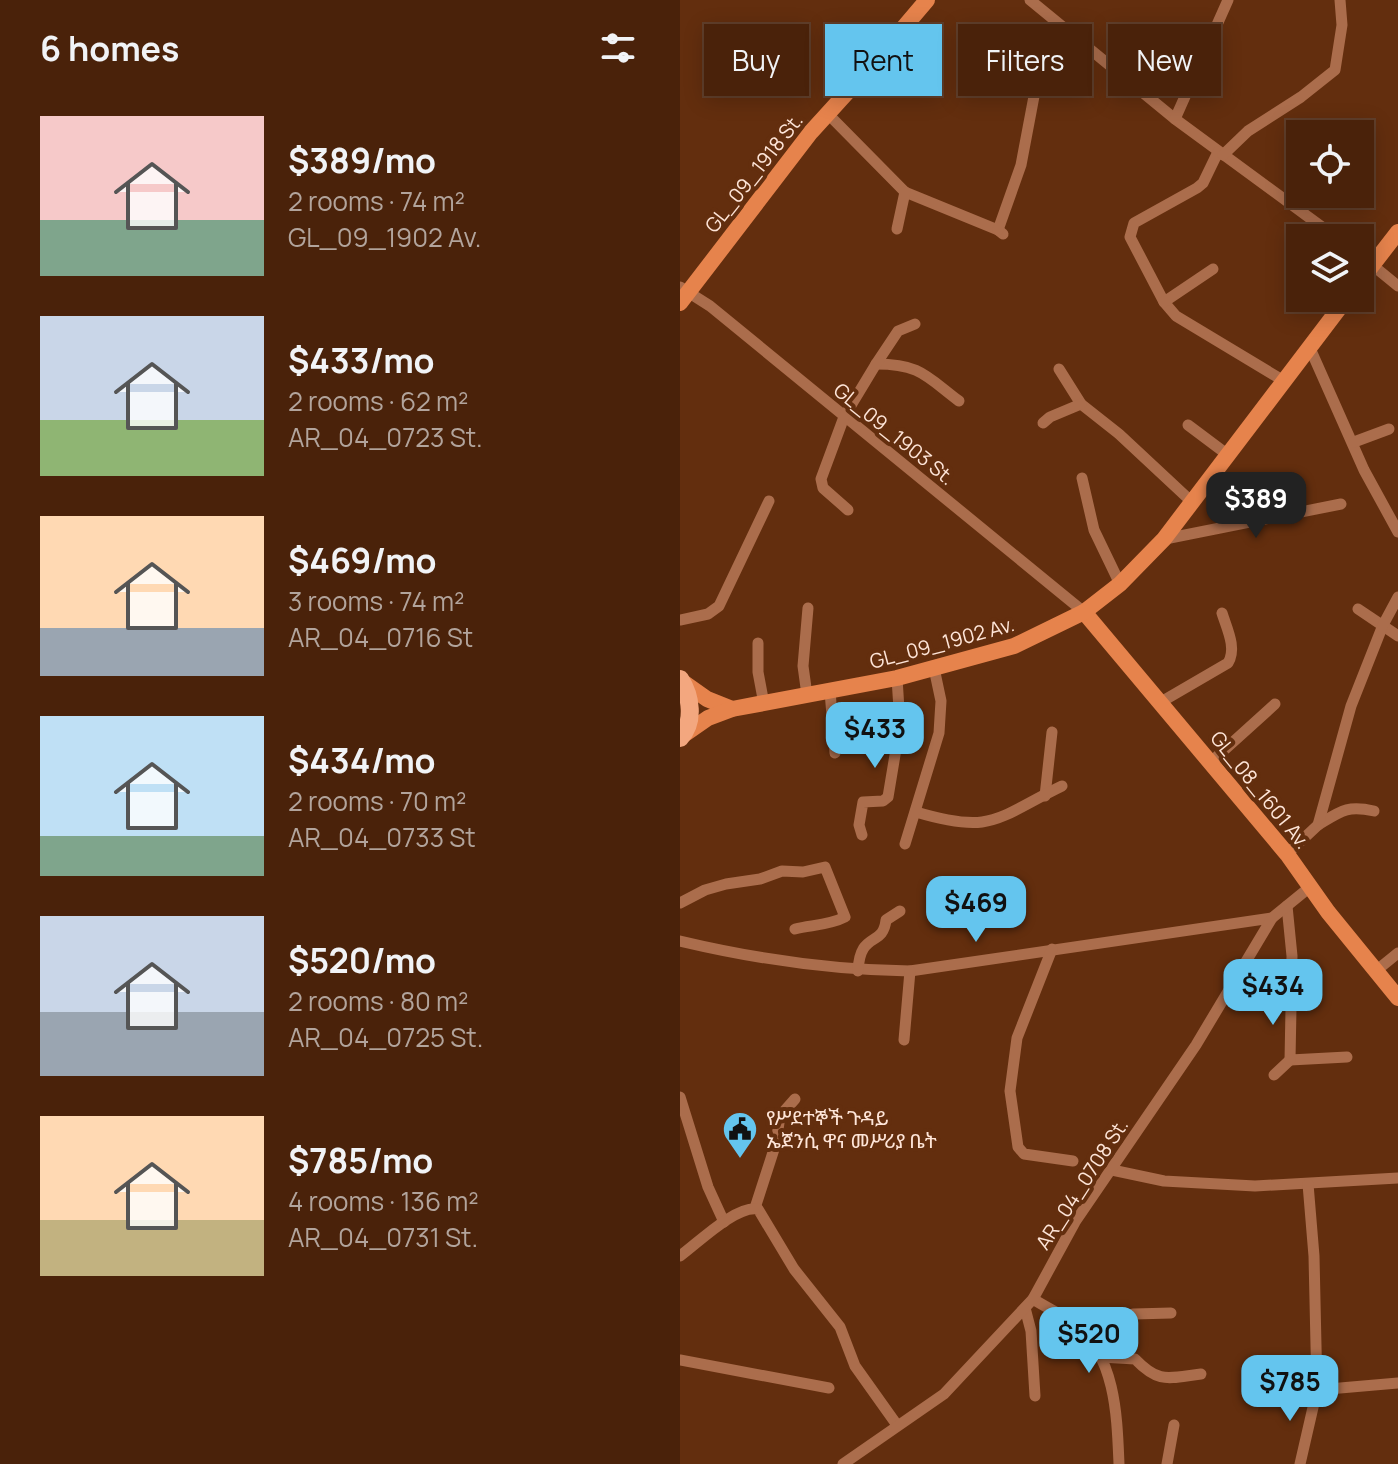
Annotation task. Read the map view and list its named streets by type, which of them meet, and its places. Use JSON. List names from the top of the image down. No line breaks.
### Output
{"streets":{"main road":["GL_09_1918 St.","GL_09_1902 Av.","GL_08_1601 Av."],"street":["GL_09_1903 St.","AR_04_0708 St."]},"crossings":[["GL_09_1918 St.","GL_09_1903 St."],["GL_09_1903 St.","GL_09_1902 Av."],["GL_09_1903 St.","GL_08_1601 Av."],["GL_09_1902 Av.","GL_08_1601 Av."],["GL_08_1601 Av.","AR_04_0708 St."]],"places":{"public building":["የሥደተኞች ጉዳይ ኤጀንሲ ዋና መሥሪያ ቤት"]},"page":{"heading":"6 homes","chip":["Buy","Rent","Filters","New"],"list":[{"name":"$389/mo","note":"2 rooms · 74 m² · GL_09_1902 Av."},{"name":"$433/mo","note":"2 rooms · 62 m² · AR_04_0723 St."},{"name":"$469/mo","note":"3 rooms · 74 m² · AR_04_0716 St"},{"name":"$434/mo","note":"2 rooms · 70 m² · AR_04_0733 St"},{"name":"$520/mo","note":"2 rooms · 80 m² · AR_04_0725 St."},{"name":"$785/mo","note":"4 rooms · 136 m² · AR_04_0731 St."}],"price":["$389","$433","$469","$434","$520","$785"]}}
